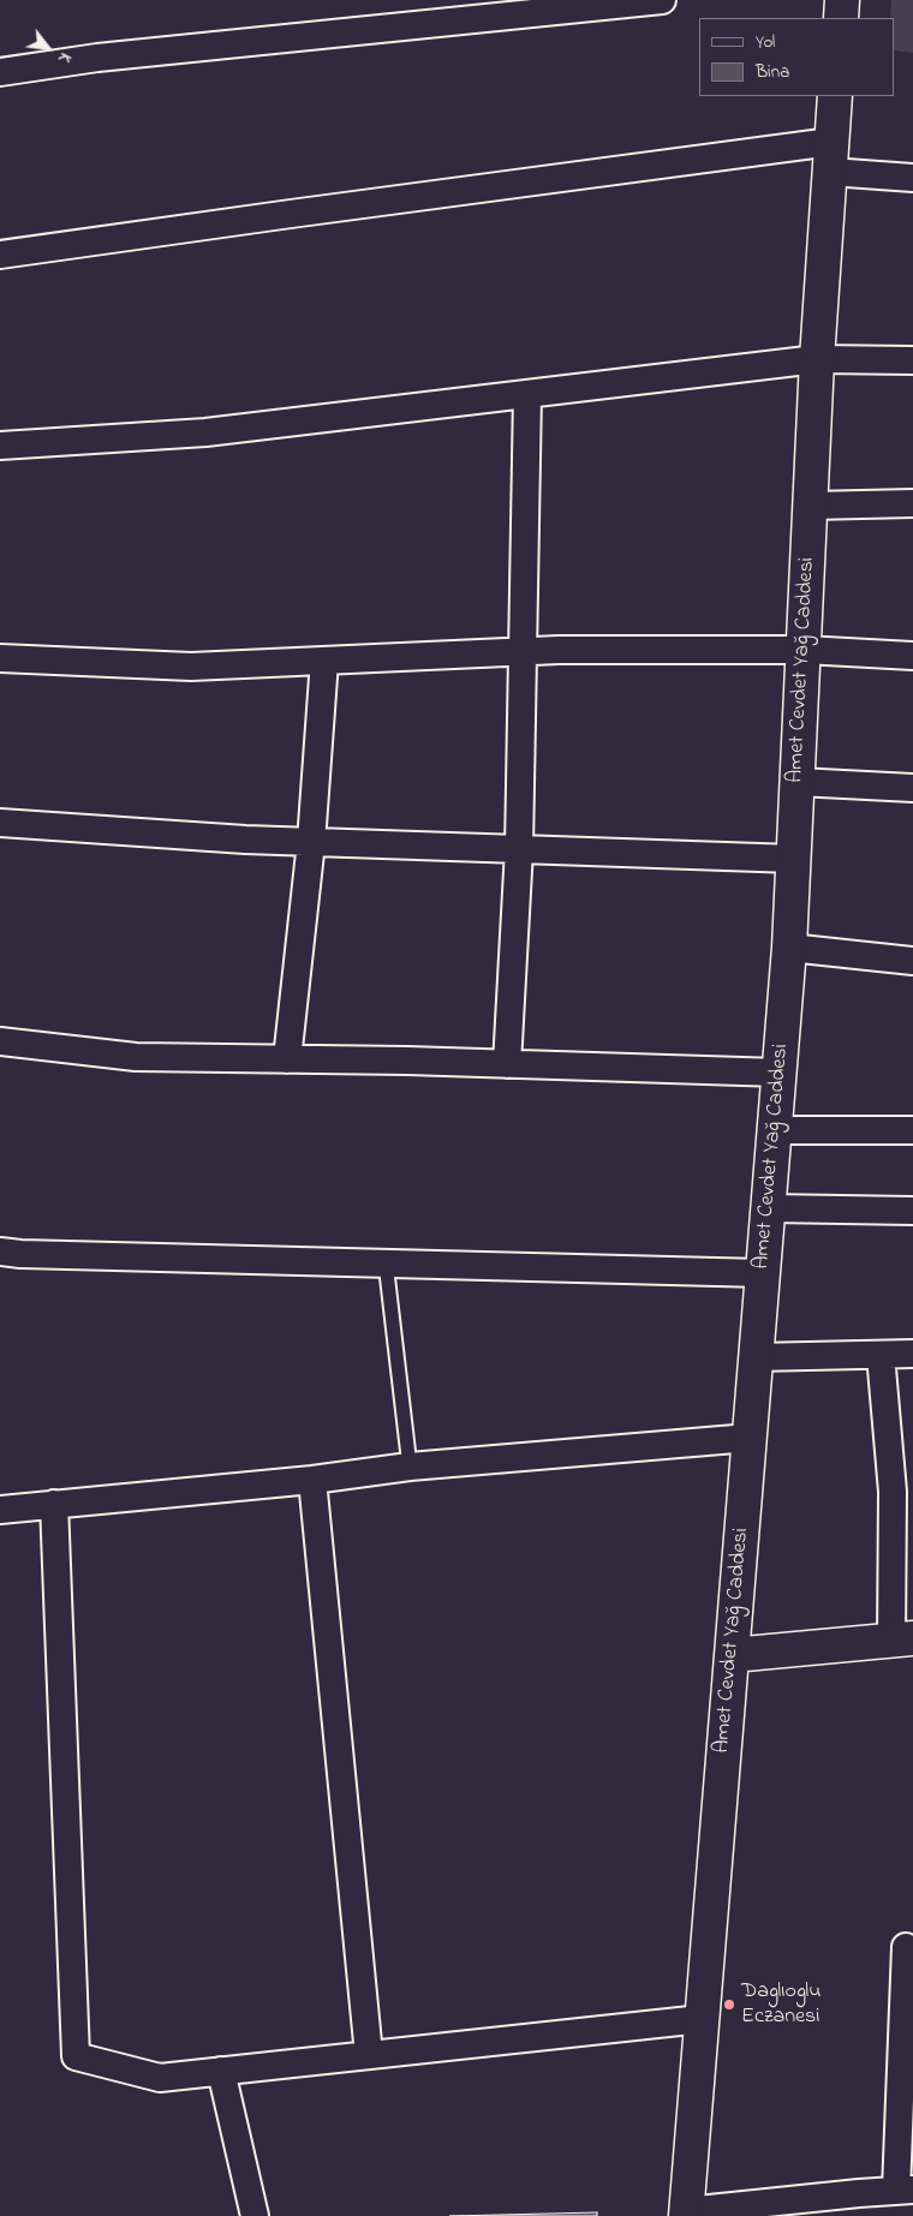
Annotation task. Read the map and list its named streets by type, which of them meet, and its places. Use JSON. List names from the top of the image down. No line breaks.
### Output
{"streets":{"main road":["Amet Cevdet Yağ Caddesi"]},"places":["Daglıoglu Eczanesi"],"legend":["Yol","Bina"],"north":"bottom right"}
